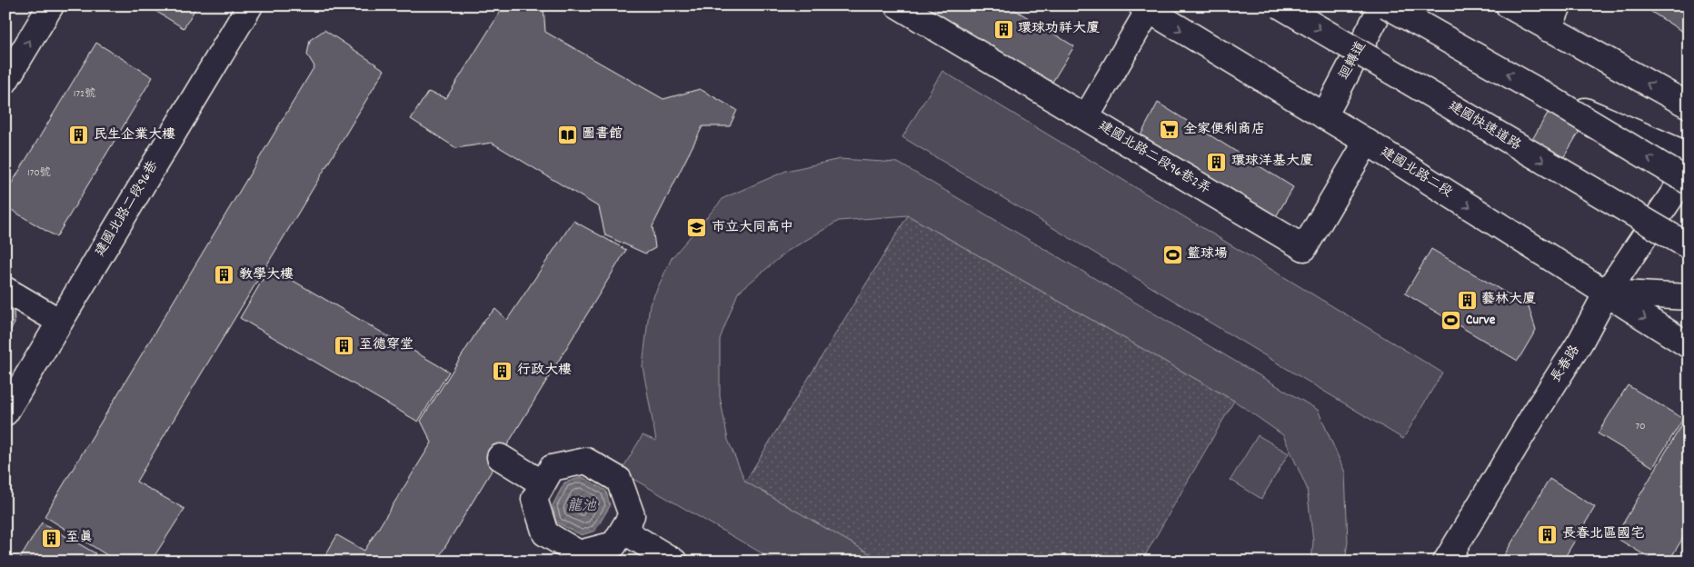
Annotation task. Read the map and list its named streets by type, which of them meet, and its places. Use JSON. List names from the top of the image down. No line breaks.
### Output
{"streets":{"main road":["迴轉道","建國快速道路","建國北路二段96巷2弄","建國北路二段","建國北路二段96巷","長春路"]},"crossings":[["迴轉道","建國北路二段"],["建國北路二段96巷2弄","建國北路二段"],["建國北路二段","長春路"]],"water":["龍池"],"places":{"building":["環球功祥大廈","民生企業大樓","環球洋基大廈","教學大樓","藝林大廈","至德穿堂","行政大樓","長春北區國宅","至真"],"supermarket":["全家便利商店"],"library":["圖書館"],"school or university":["市立大同高中"],"sports":["籃球場","Curve"]},"house_numbers":["172號","170號","70"]}
